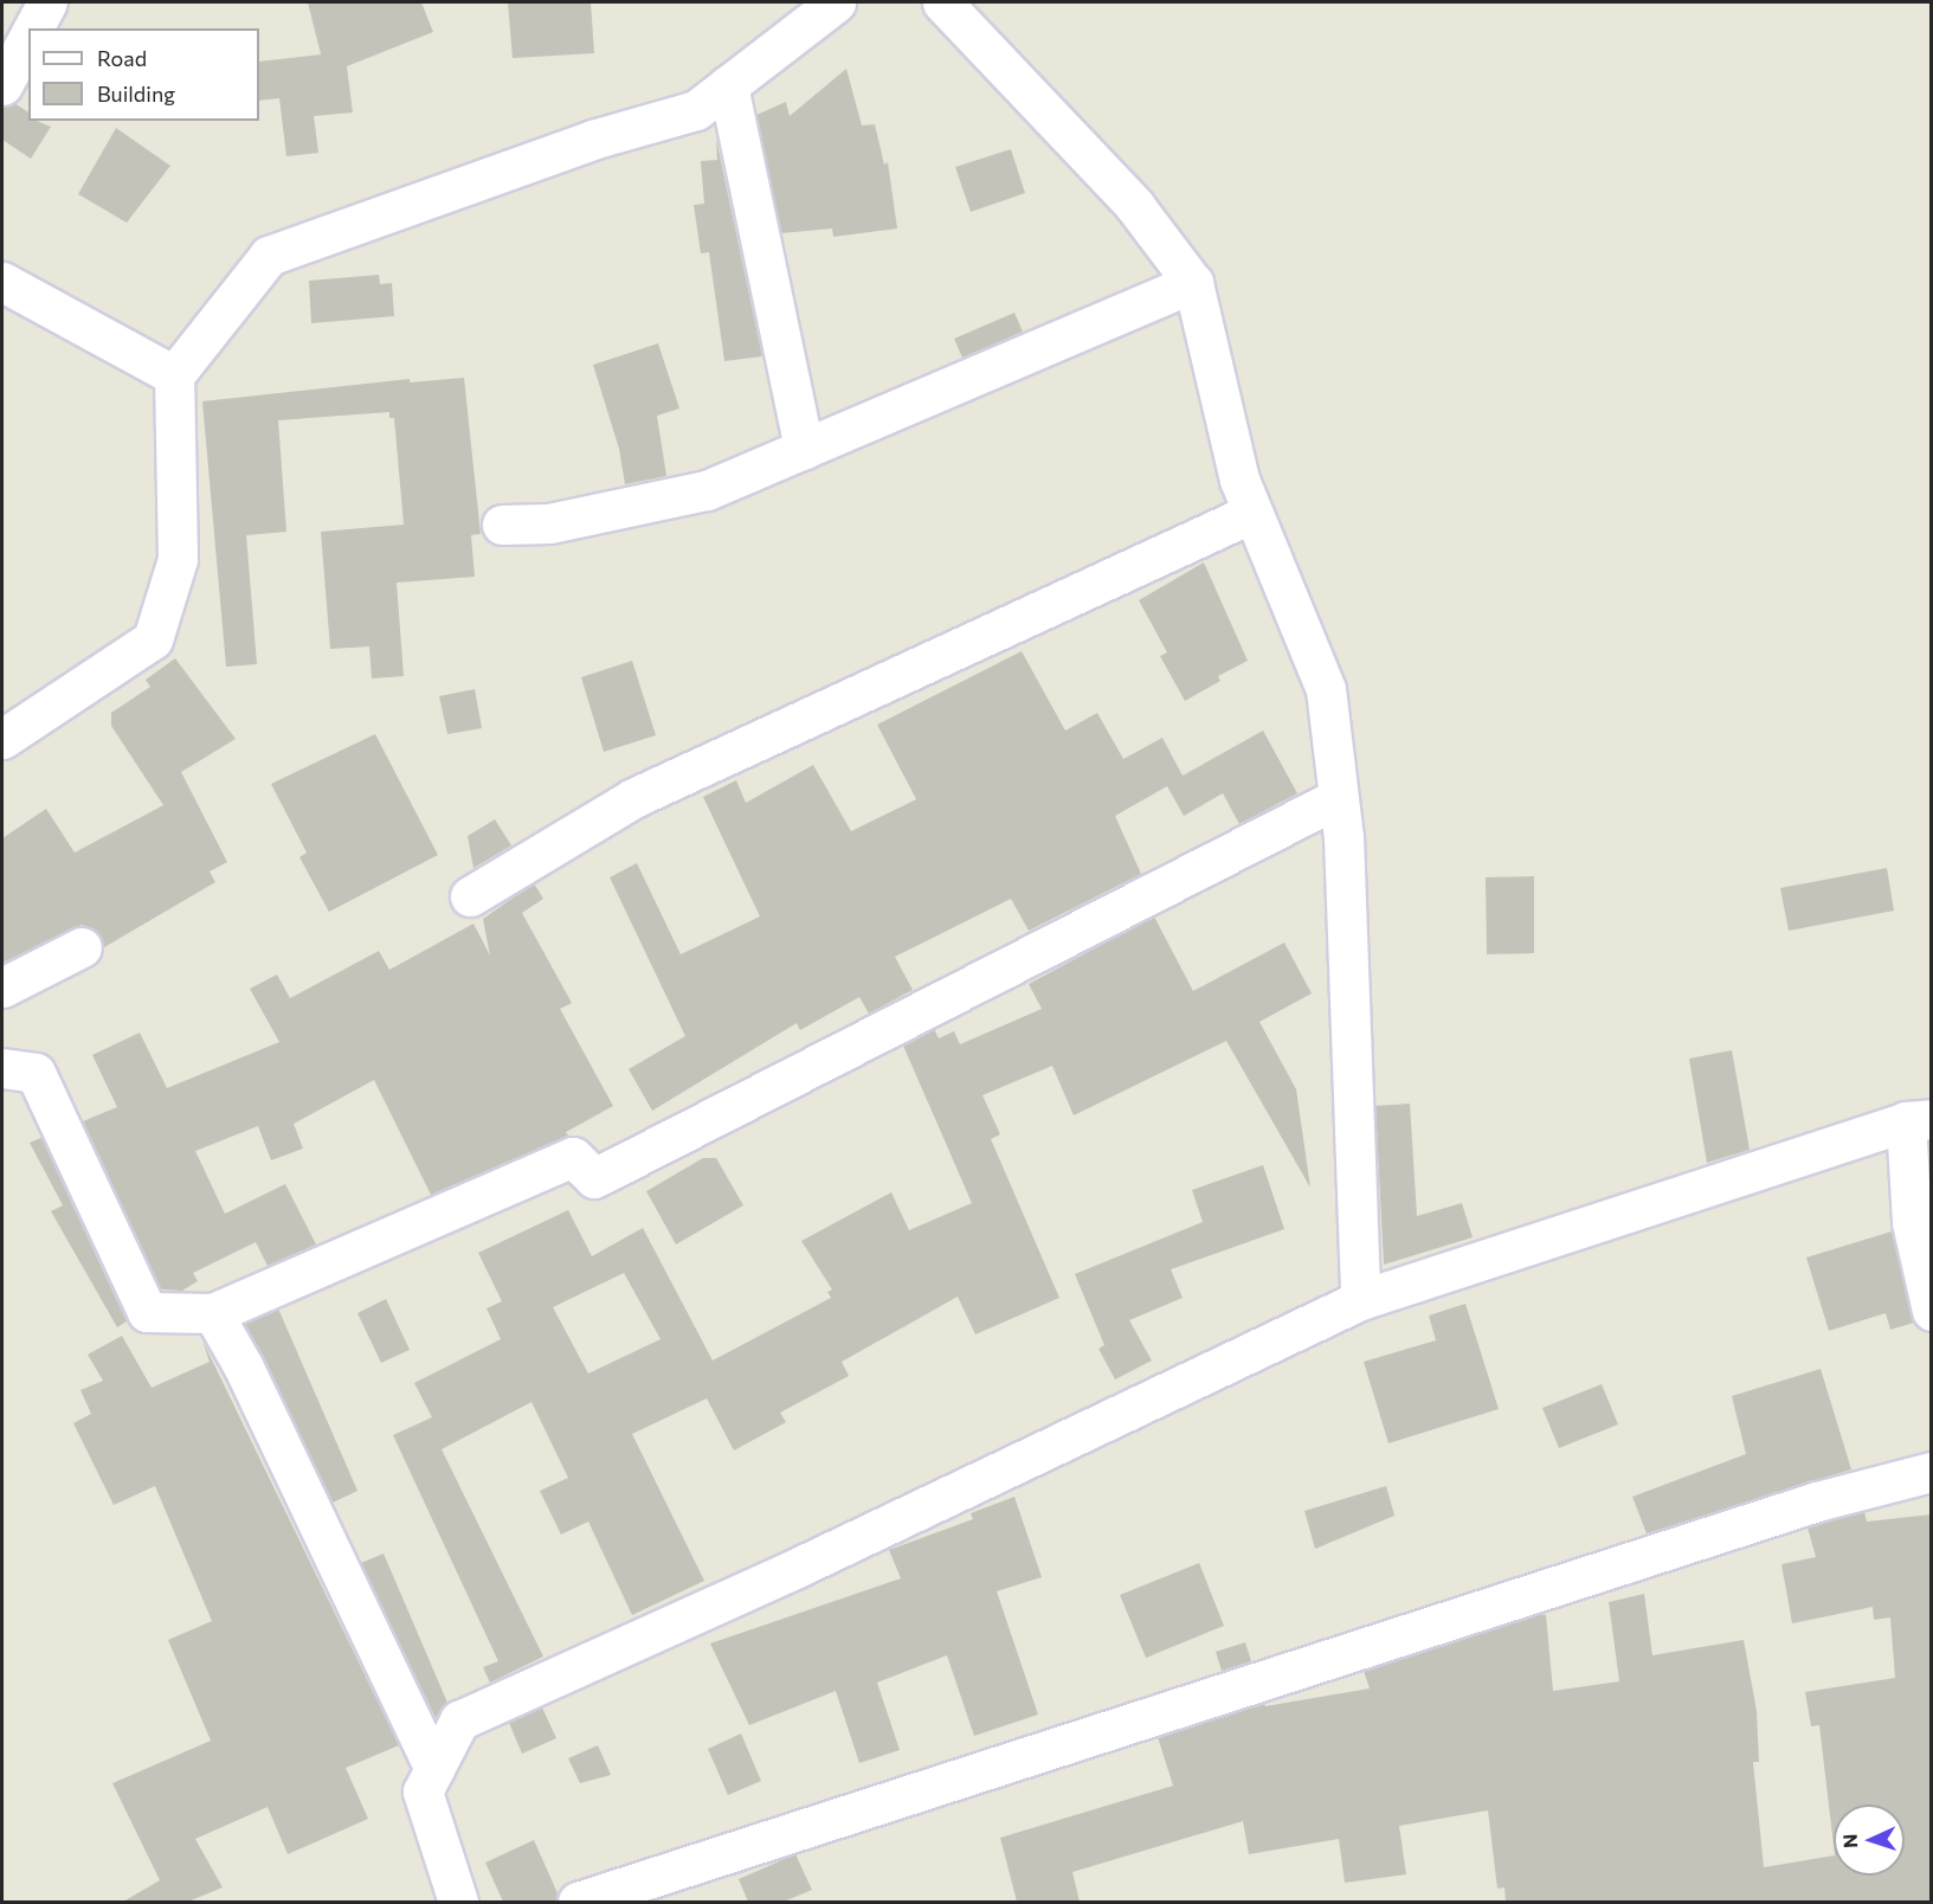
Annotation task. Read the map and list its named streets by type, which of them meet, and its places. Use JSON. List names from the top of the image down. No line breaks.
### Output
{"legend":["Road","Building"],"north":"left"}
